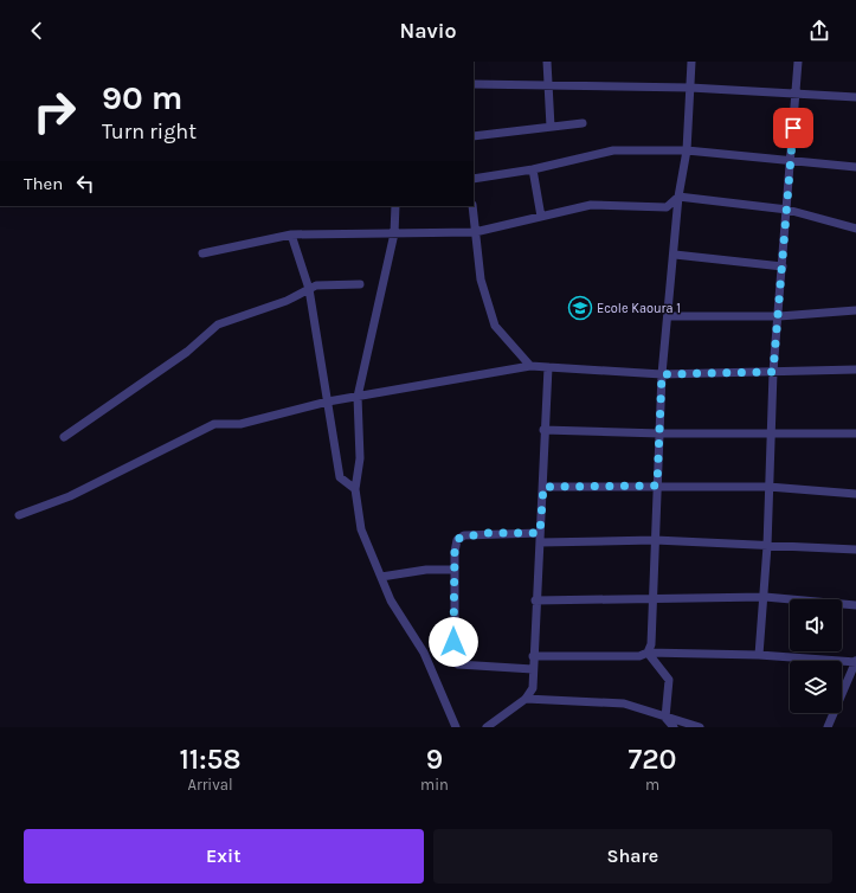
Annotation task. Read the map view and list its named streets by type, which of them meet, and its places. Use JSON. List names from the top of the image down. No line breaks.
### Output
{"places":{"school or university":["Ecole Kaoura 1"]},"page":{"header":"Navio","turn":["90 m","Turn right"],"then":"Then","eta":["11:58","Arrival","9","min","720","m"],"buttons":["Exit","Share"]}}
